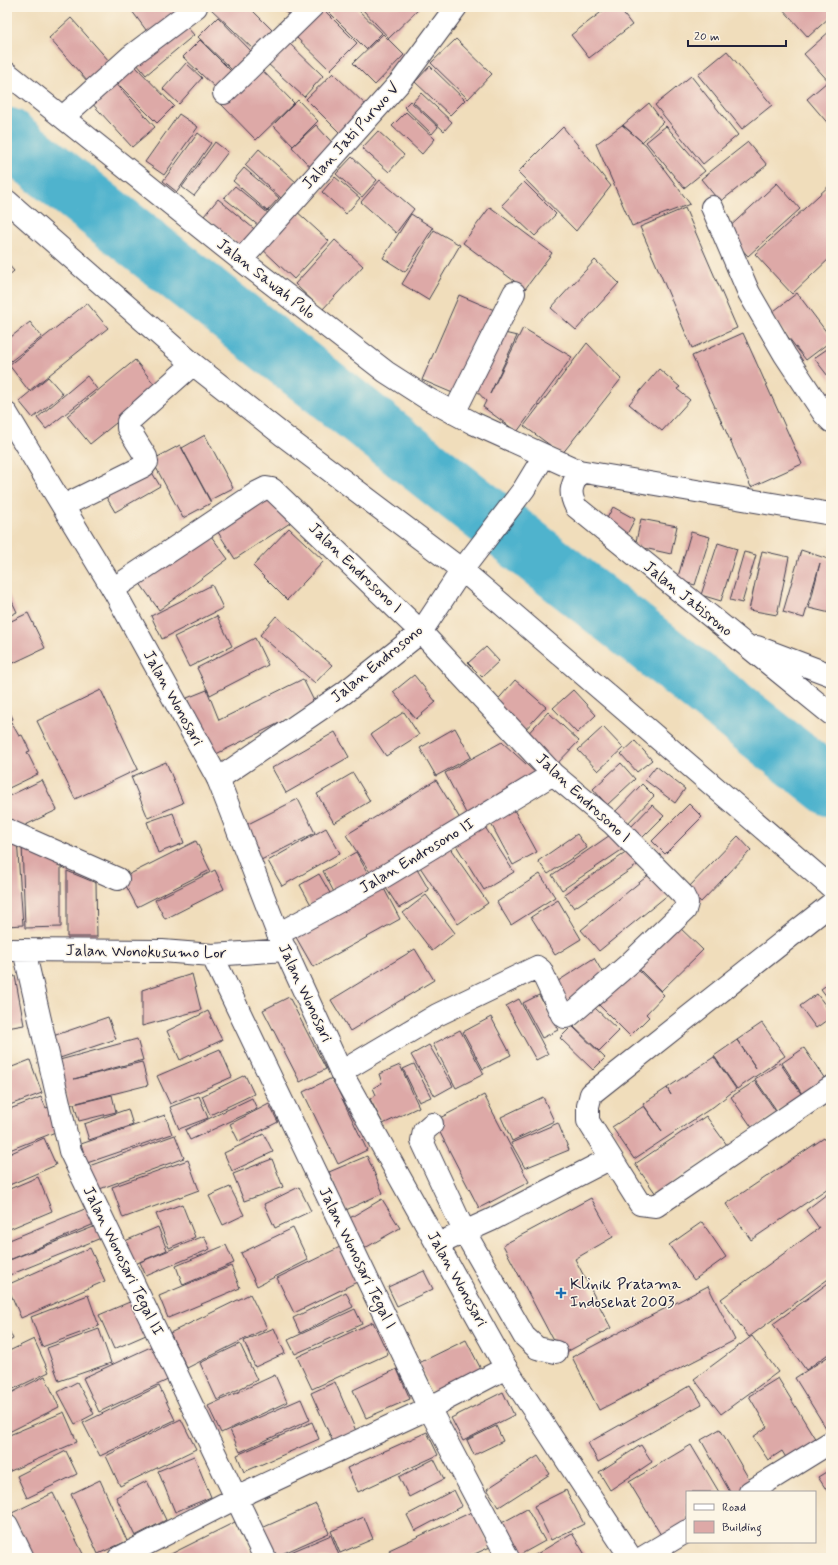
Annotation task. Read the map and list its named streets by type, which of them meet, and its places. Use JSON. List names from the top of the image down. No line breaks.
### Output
{"streets":{"street":["Jalan Jati Purwo V","Jalan Sawah Pulo","Jalan Endrosono I","Jalan Jatisrono","Jalan Endrosono","Jalan Wonosari","Jalan Endrosono II","Jalan Wonokusumo Lor","Jalan Wonosari Tegal I","Jalan Wonosari Tegal II"]},"crossings":[["Jalan Jati Purwo V","Jalan Sawah Pulo"],["Jalan Sawah Pulo","Jalan Endrosono"],["Jalan Endrosono I","Jalan Endrosono"],["Jalan Endrosono I","Jalan Wonosari"],["Jalan Endrosono I","Jalan Endrosono II"],["Jalan Endrosono","Jalan Wonosari"],["Jalan Wonosari","Jalan Endrosono II"],["Jalan Wonosari","Jalan Wonokusumo Lor"],["Jalan Endrosono II","Jalan Wonokusumo Lor"],["Jalan Wonokusumo Lor","Jalan Wonosari Tegal I"],["Jalan Wonokusumo Lor","Jalan Wonosari Tegal II"]],"places":{"health":["Klinik Pratama Indosehat 2003"]},"legend":["Road","Building"],"scale_bar":"20 m"}
